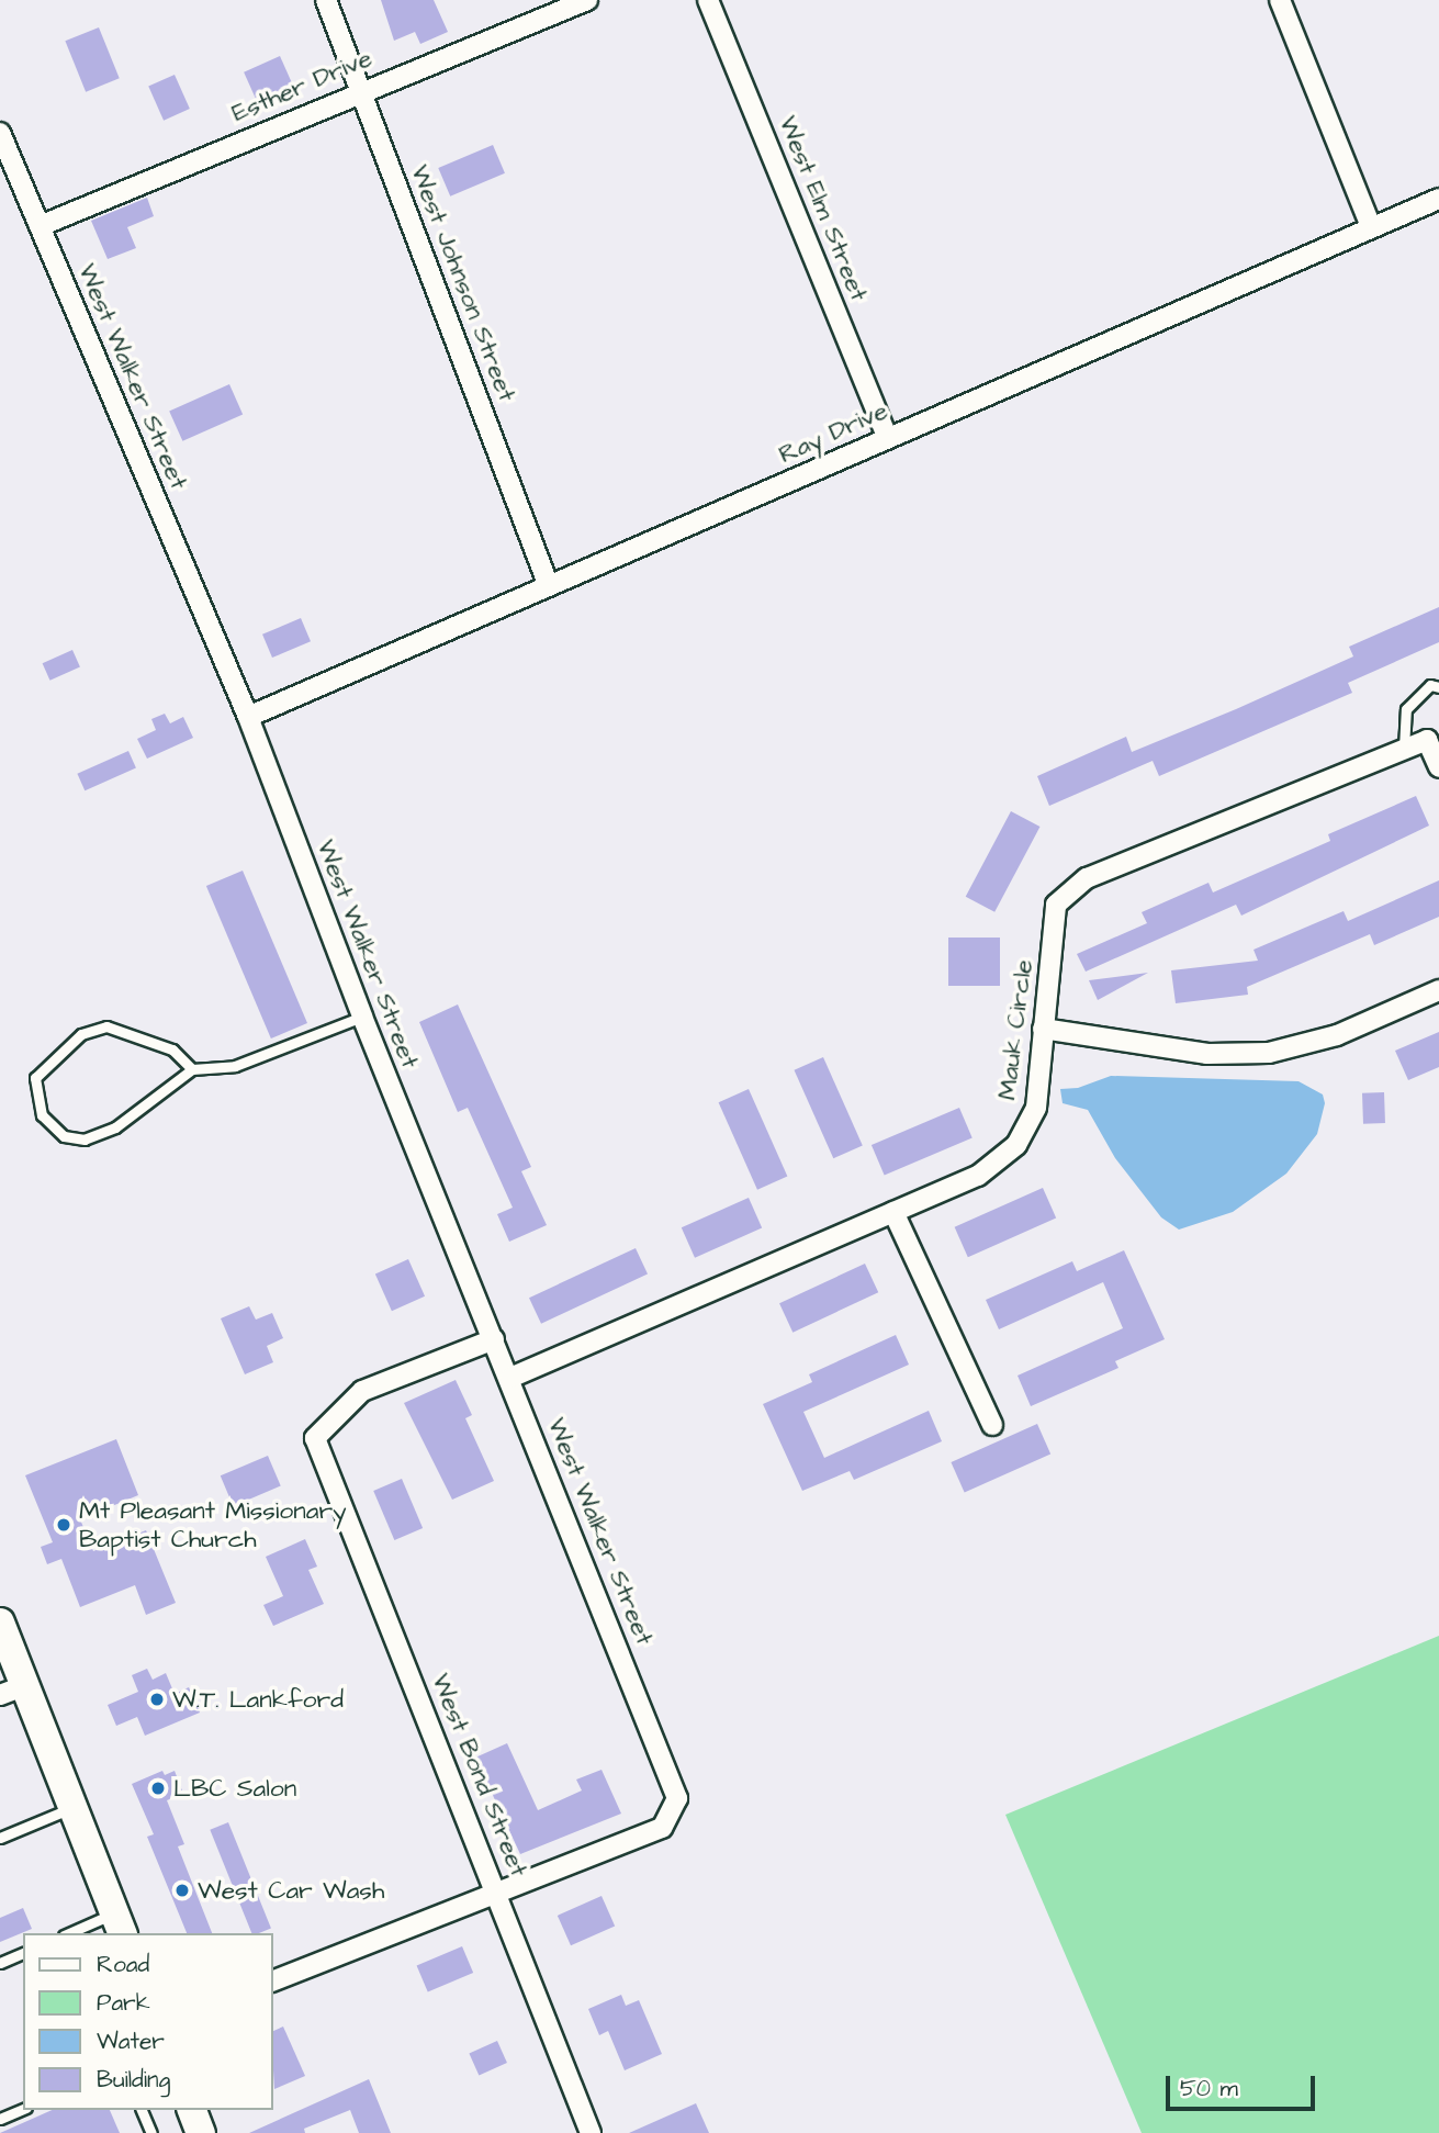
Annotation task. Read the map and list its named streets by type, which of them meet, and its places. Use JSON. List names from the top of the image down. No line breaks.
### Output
{"streets":{"street":["Esther Drive","West Elm Street","West Johnson Street","West Walker Street","Ray Drive","Mauk Circle","West Bond Street"]},"crossings":[["Esther Drive","West Johnson Street"],["Esther Drive","West Walker Street"],["West Elm Street","Ray Drive"],["West Johnson Street","Ray Drive"],["West Walker Street","Ray Drive"],["West Walker Street","Mauk Circle"],["West Walker Street","West Bond Street"]],"places":["Mt Pleasant Missionary Baptist Church","W.T. Lankford","LBC Salon","West Car Wash"],"legend":["Road","Park","Water","Building"],"scale_bar":"50 m"}
